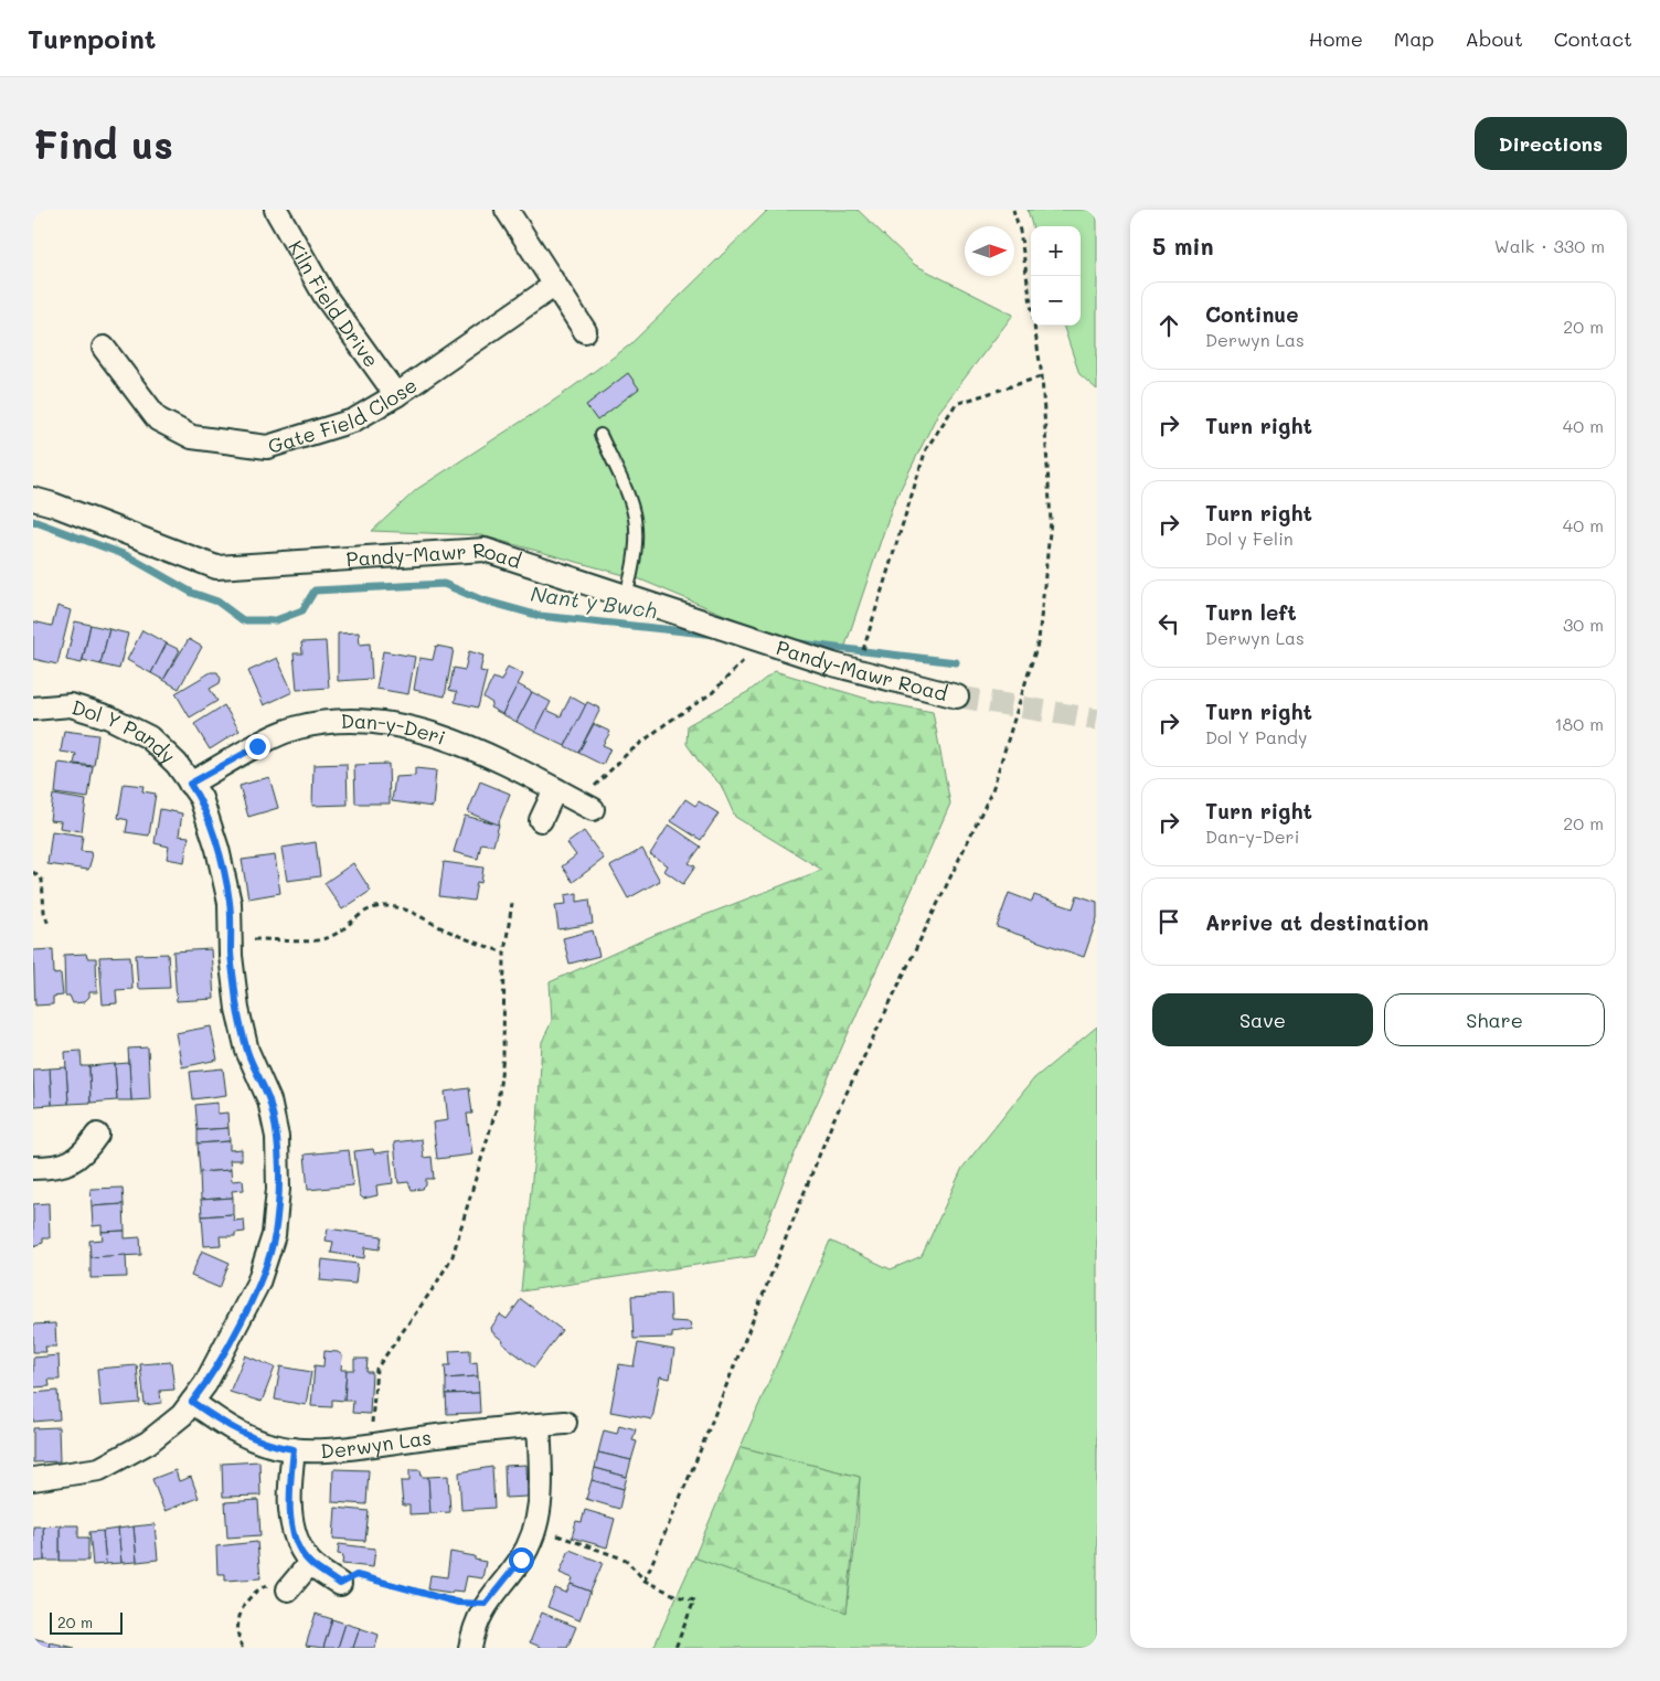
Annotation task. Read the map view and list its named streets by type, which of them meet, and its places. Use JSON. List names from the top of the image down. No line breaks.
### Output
{"streets":{"street":["Kiln Field Drive","Gate Field Close","Pandy-Mawr Road","Dan-y-Deri","Dol Y Pandy","Derwyn Las"]},"crossings":[["Kiln Field Drive","Gate Field Close"],["Dan-y-Deri","Dol Y Pandy"],["Dol Y Pandy","Derwyn Las"]],"water":["Nant y Bwch"],"scale_bar":"20 m","north":"right","page":{"header":"Turnpoint","nav":["Home","Map","About","Contact"],"buttons":["Directions",["Save","Share"]],"title":"Find us","heading":["5 min","Walk · 330 m"],"map_buttons":["+","−"],"list":[["Continue","Derwyn Las","20 m"],["Turn right","40 m"],["Turn right","Dol y Felin","40 m"],["Turn left","Derwyn Las","30 m"],["Turn right","Dol Y Pandy","180 m"],["Turn right","Dan-y-Deri","20 m"],"Arrive at destination"],"scale":"20 m"}}
